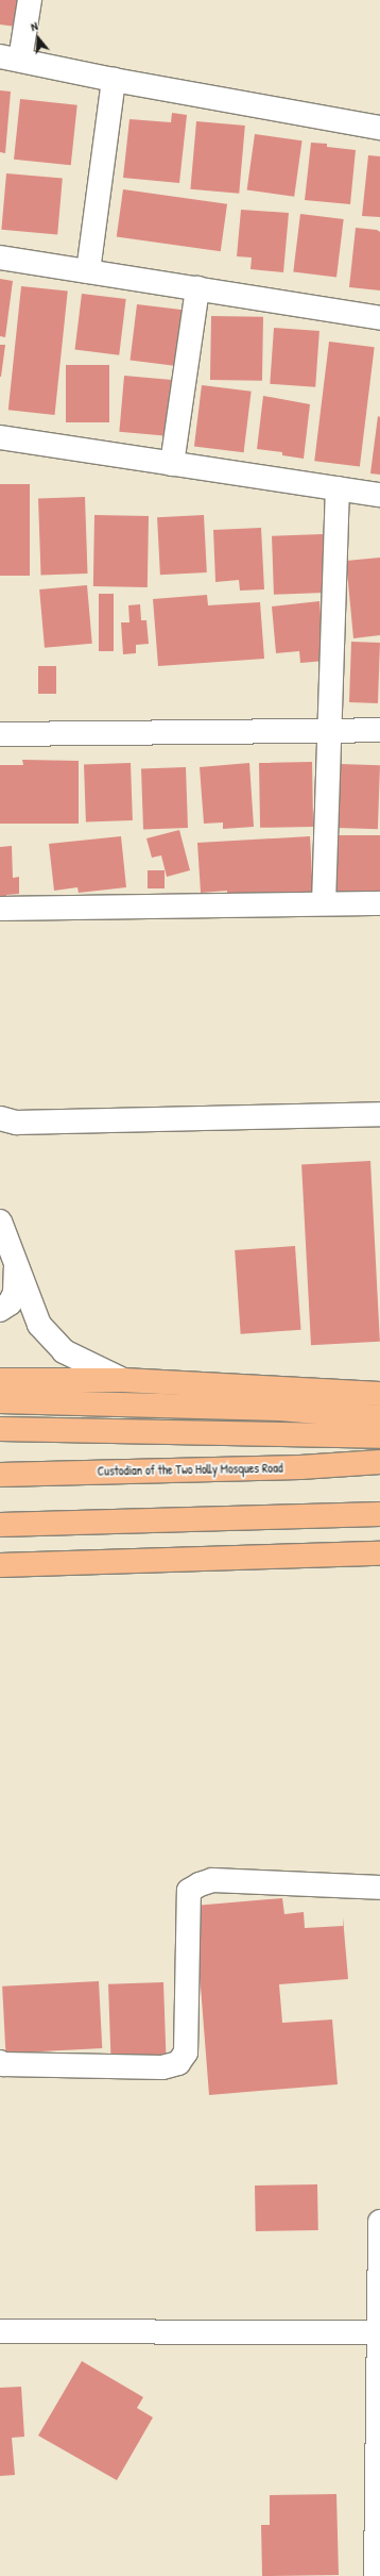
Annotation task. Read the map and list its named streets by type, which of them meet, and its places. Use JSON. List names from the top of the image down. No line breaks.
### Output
{"streets":{"main road":["Custodian of the Two Holly Mosques Road"]},"north":"top"}
